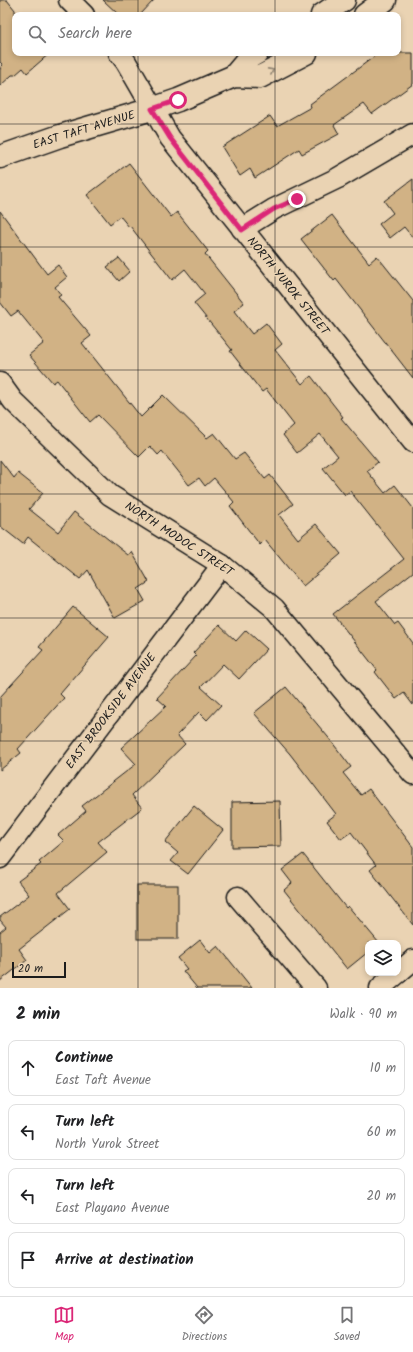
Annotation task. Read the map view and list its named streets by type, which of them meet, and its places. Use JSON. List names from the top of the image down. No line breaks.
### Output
{"streets":{"street":["EAST TAFT AVENUE","NORTH YUROK STREET","NORTH MODOC STREET","EAST BROOKSIDE AVENUE"]},"crossings":[["EAST TAFT AVENUE","NORTH YUROK STREET"],["NORTH MODOC STREET","EAST BROOKSIDE AVENUE"]],"scale_bar":"20 m","page":{"search":"Search here","scale":"20 m","heading":["2 min","Walk · 90 m"],"list":[["Continue","East Taft Avenue","10 m"],["Turn left","North Yurok Street","60 m"],["Turn left","East Playano Avenue","20 m"],"Arrive at destination"],"nav":["Map","Directions","Saved"]}}
